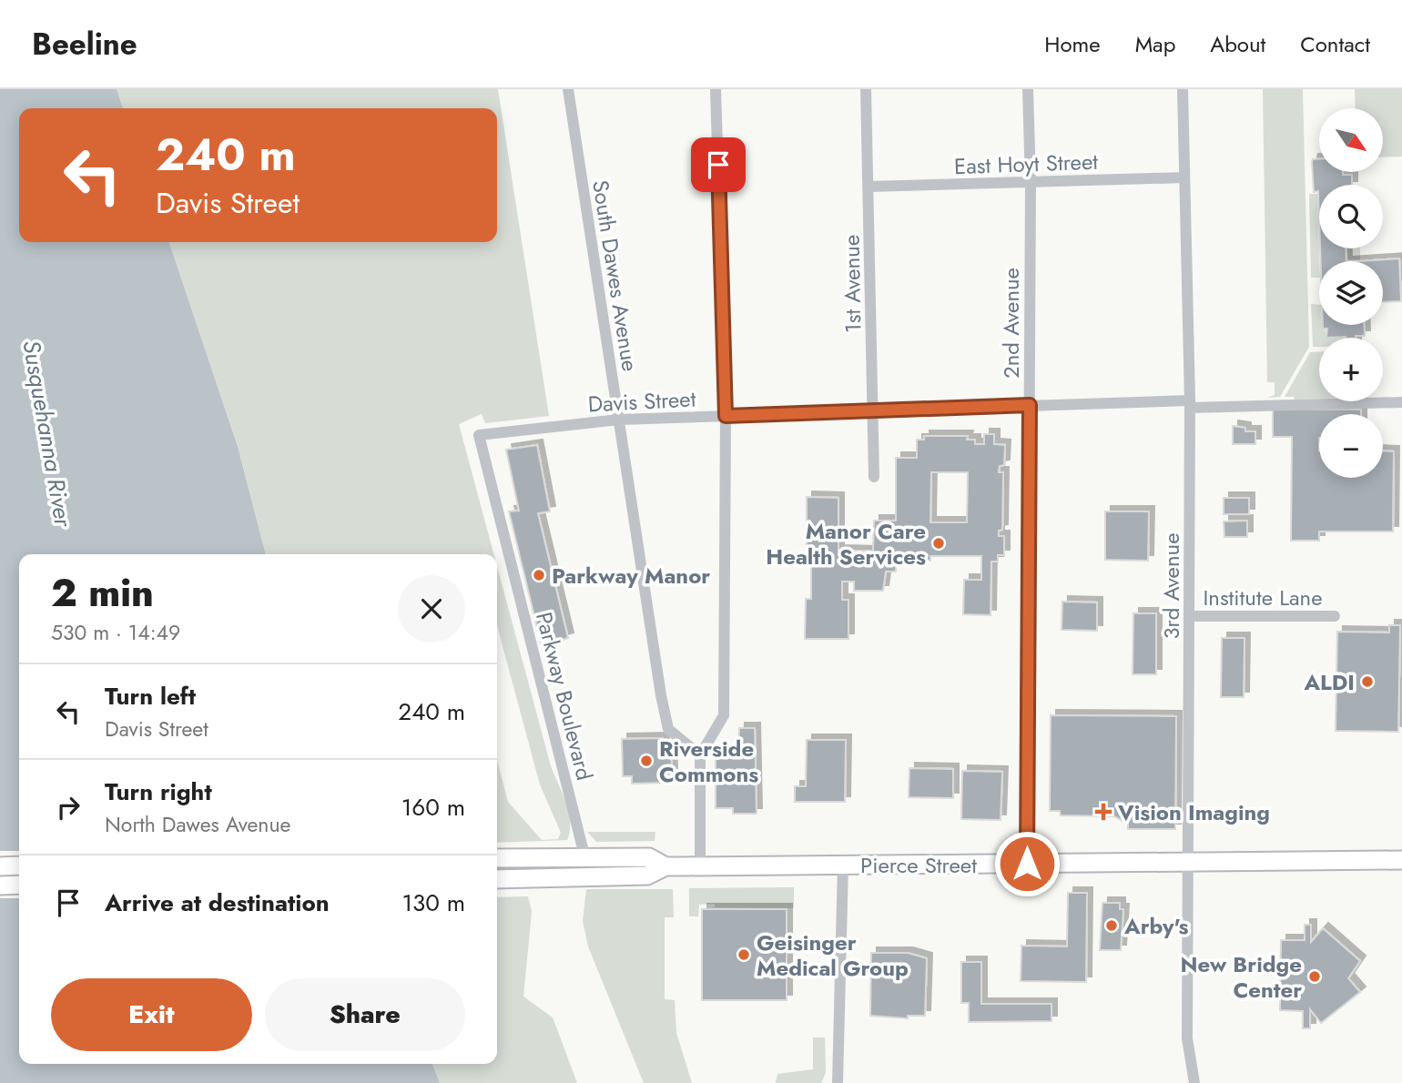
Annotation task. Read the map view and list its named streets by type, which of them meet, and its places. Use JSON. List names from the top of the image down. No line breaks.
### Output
{"streets":{"main road":["Pierce Street"],"street":["East Hoyt Street","South Dawes Avenue","1st Avenue","2nd Avenue","Davis Street","3rd Avenue","Institute Lane","Parkway Boulevard"]},"crossings":[["East Hoyt Street","1st Avenue"],["East Hoyt Street","2nd Avenue"],["East Hoyt Street","3rd Avenue"],["South Dawes Avenue","Davis Street"],["1st Avenue","Davis Street"],["2nd Avenue","Davis Street"],["2nd Avenue","Pierce Street"],["Davis Street","3rd Avenue"],["Davis Street","Parkway Boulevard"],["3rd Avenue","Institute Lane"],["3rd Avenue","Pierce Street"],["Parkway Boulevard","Pierce Street"]],"water":["Susquehanna River"],"places":{"other":["Manor Care Health Services","Parkway Manor","ALDI","Riverside Commons","Arby's","Geisinger Medical Group","New Bridge Center"],"health":["Vision Imaging"]},"north":"bottom right","page":{"header":"Beeline","nav":["Home","Map","About","Contact"],"map_buttons":["+","−"],"turn":["240 m","Davis Street"],"heading":["2 min","530 m · 14:49"],"list":[{"name":"Turn left","note":"Davis Street","value":"240 m"},{"name":"Turn right","note":"North Dawes Avenue","value":"160 m"},{"name":"Arrive at destination","value":"130 m"}],"buttons":["Exit","Share"]}}
